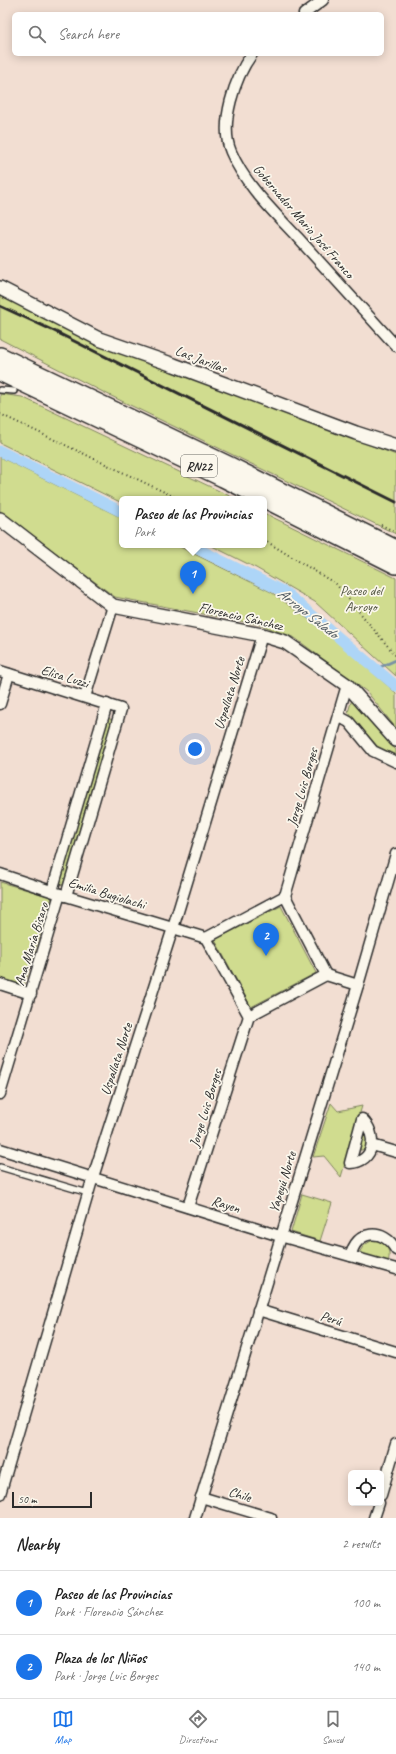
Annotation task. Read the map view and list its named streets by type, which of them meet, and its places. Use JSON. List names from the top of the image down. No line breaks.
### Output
{"streets":{"highway":["RN22"],"street":["Gobernador Mario José Franco","Las Jarillas","Florencio Sánchez","Elisa Luzzi","Uspallata Norte","Jorge Luis Borges","Emilia Bugiolachi","Ana María Bisaro","Yapeyú Norte","Rayen","Perú","Chile"]},"crossings":[["Florencio Sánchez","Uspallata Norte"],["Florencio Sánchez","Jorge Luis Borges"],["Elisa Luzzi","Ana María Bisaro"],["Uspallata Norte","Emilia Bugiolachi"],["Uspallata Norte","Rayen"],["Jorge Luis Borges","Rayen"],["Emilia Bugiolachi","Ana María Bisaro"],["Yapeyú Norte","Rayen"],["Yapeyú Norte","Perú"],["Yapeyú Norte","Chile"]],"water":["Arroyo Salado"],"parks":["Paseo del Arroyo"],"scale_bar":"50 m","page":{"search":"Search here","popup":["Paseo de las Provincias","Park"],"pins":["1","2"],"scale":"50 m","heading":["Nearby","2 results"],"list":[{"mark":"1","name":"Paseo de las Provincias","note":"Park · Florencio Sánchez","value":"100 m"},{"mark":"2","name":"Plaza de los Niños","note":"Park · Jorge Luis Borges","value":"140 m"}],"nav":["Map","Directions","Saved"]}}
